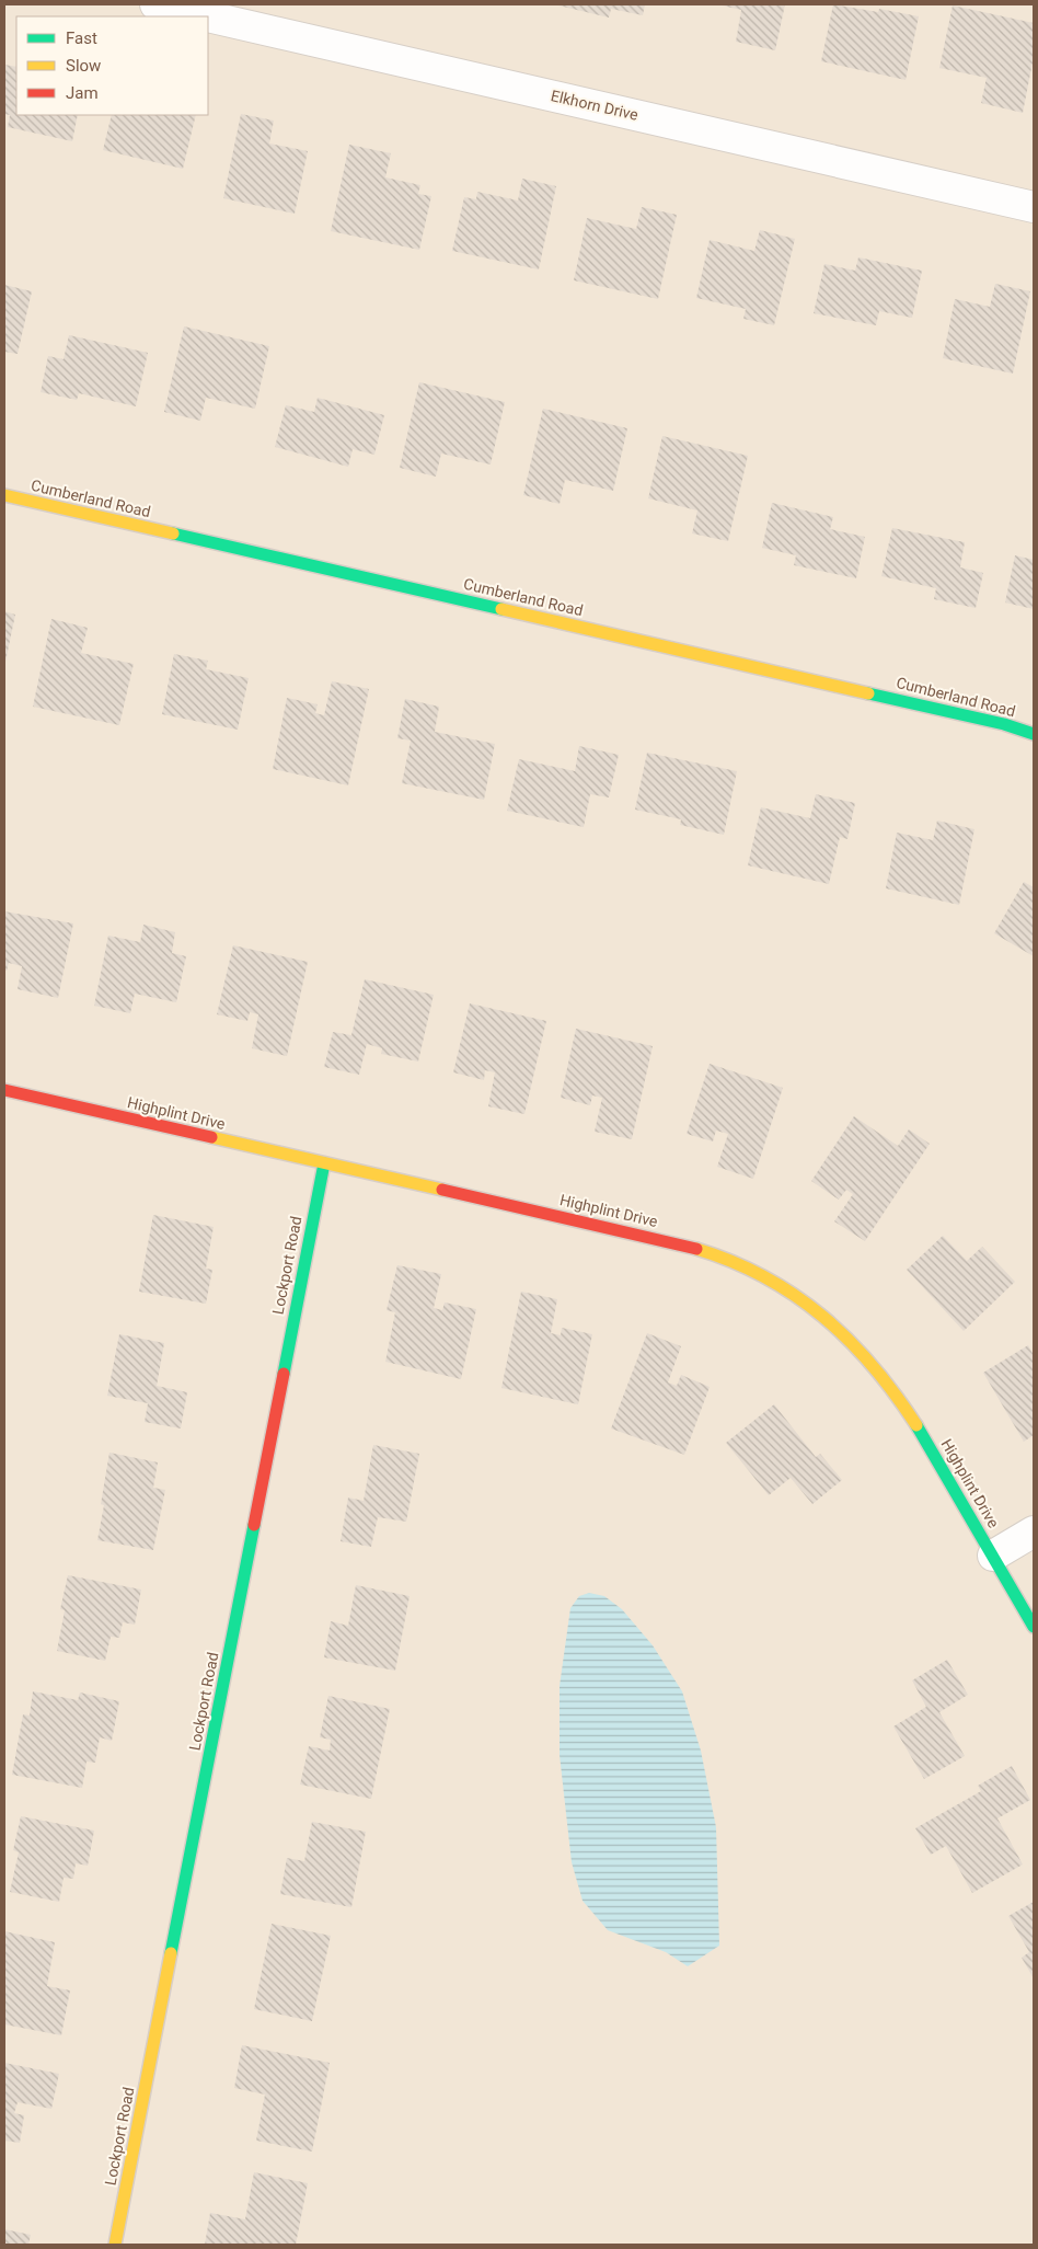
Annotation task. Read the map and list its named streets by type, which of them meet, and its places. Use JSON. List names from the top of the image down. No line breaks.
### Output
{"streets":{"street":["Elkhorn Drive","Cumberland Road","Highplint Drive","Lockport Road"]},"crossings":[["Highplint Drive","Lockport Road"]],"legend":["Fast","Slow","Jam"]}
